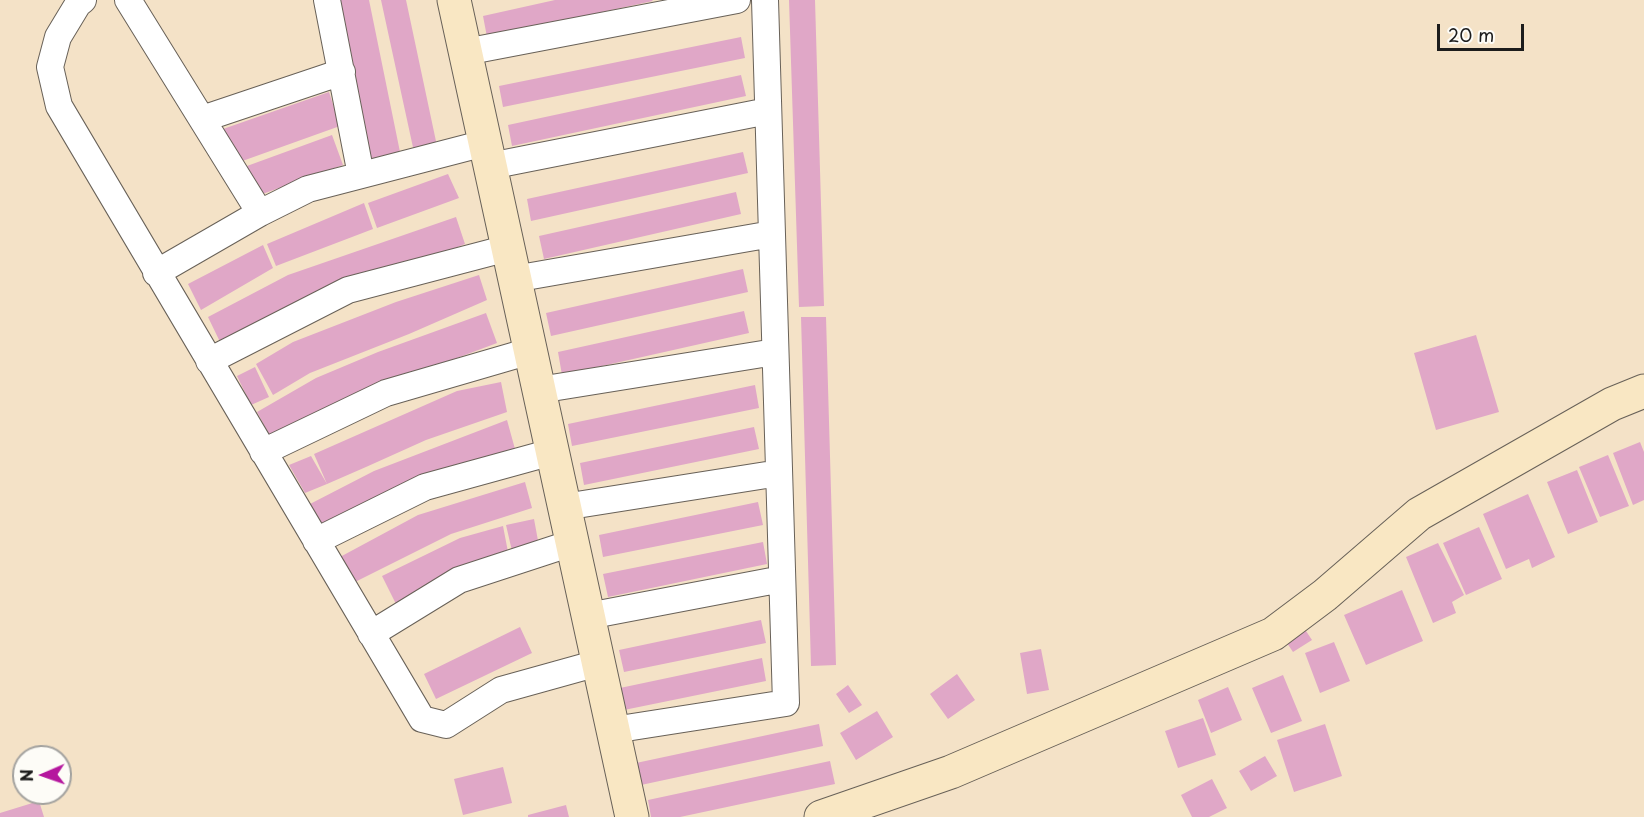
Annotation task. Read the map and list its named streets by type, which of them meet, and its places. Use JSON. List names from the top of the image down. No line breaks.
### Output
{"scale_bar":"20 m","north":"left"}
